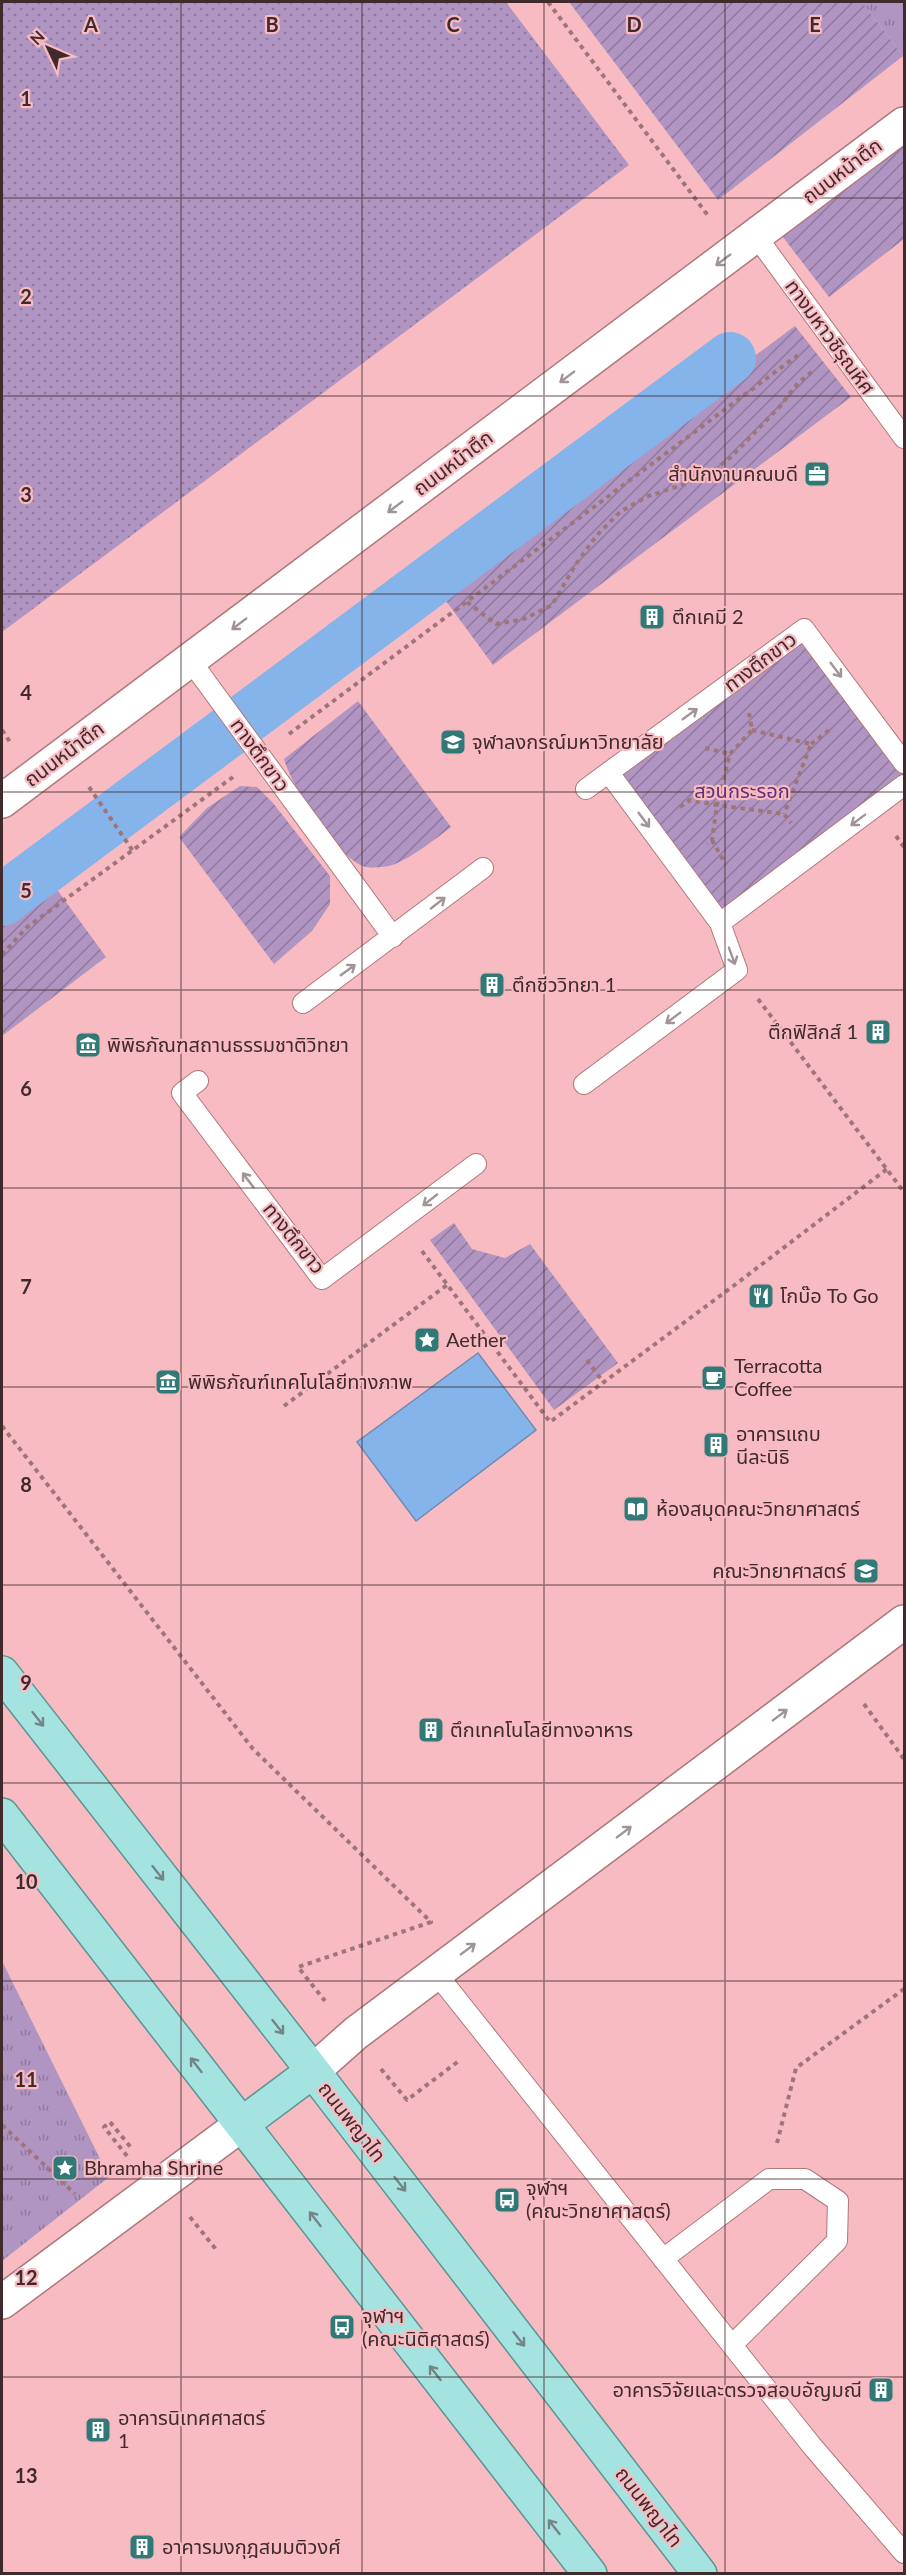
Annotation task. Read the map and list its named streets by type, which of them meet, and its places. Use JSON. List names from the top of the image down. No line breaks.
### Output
{"streets":{"main road":["ถนนพญาไท"],"street":["ถนนหน้าตึก"],"lane":["ทางมหาวชิรุณหิศ","ทางตึกขาว"]},"crossings":[["ถนนหน้าตึก","ทางมหาวชิรุณหิศ"],["ถนนหน้าตึก","ทางตึกขาว"]],"one_way":["ถนนหน้าตึก"],"parks":["สวนกระรอก"],"places":{"office":["สำนักงานคณบดี"],"building":["ตึกเคมี 2","ตึกชีววิทยา 1","ตึกฟิสิกส์ 1","อาคารแถบ นีละนิธิ","ตึกเทคโนโลยีทางอาหาร","อาคารวิจัยและตรวจสอบอัญมณี","อาคารนิเทศศาสตร์ 1","อาคารมงกุฎสมมติวงศ์"],"school or university":["จุฬาลงกรณ์มหาวิทยาลัย","คณะวิทยาศาสตร์"],"museum":["พิพิธภัณฑสถานธรรมชาติวิทยา","พิพิธภัณฑ์เทคโนโลยีทางภาพ"],"restaurant":["โกบ๊อ To Go"],"place":["Aether","Bhramha Shrine"],"cafe":["Terracotta Coffee"],"library":["ห้องสมุดคณะวิทยาศาสตร์"],"bus stop":["จุฬาฯ (คณะวิทยาศาสตร์)","จุฬาฯ (คณะนิติศาสตร์)"]},"north":"top left","grid":{"columns":["A","B","C","D","E"],"rows":["1","2","3","4","5","6","7","8","9","10","11","12","13"]}}
